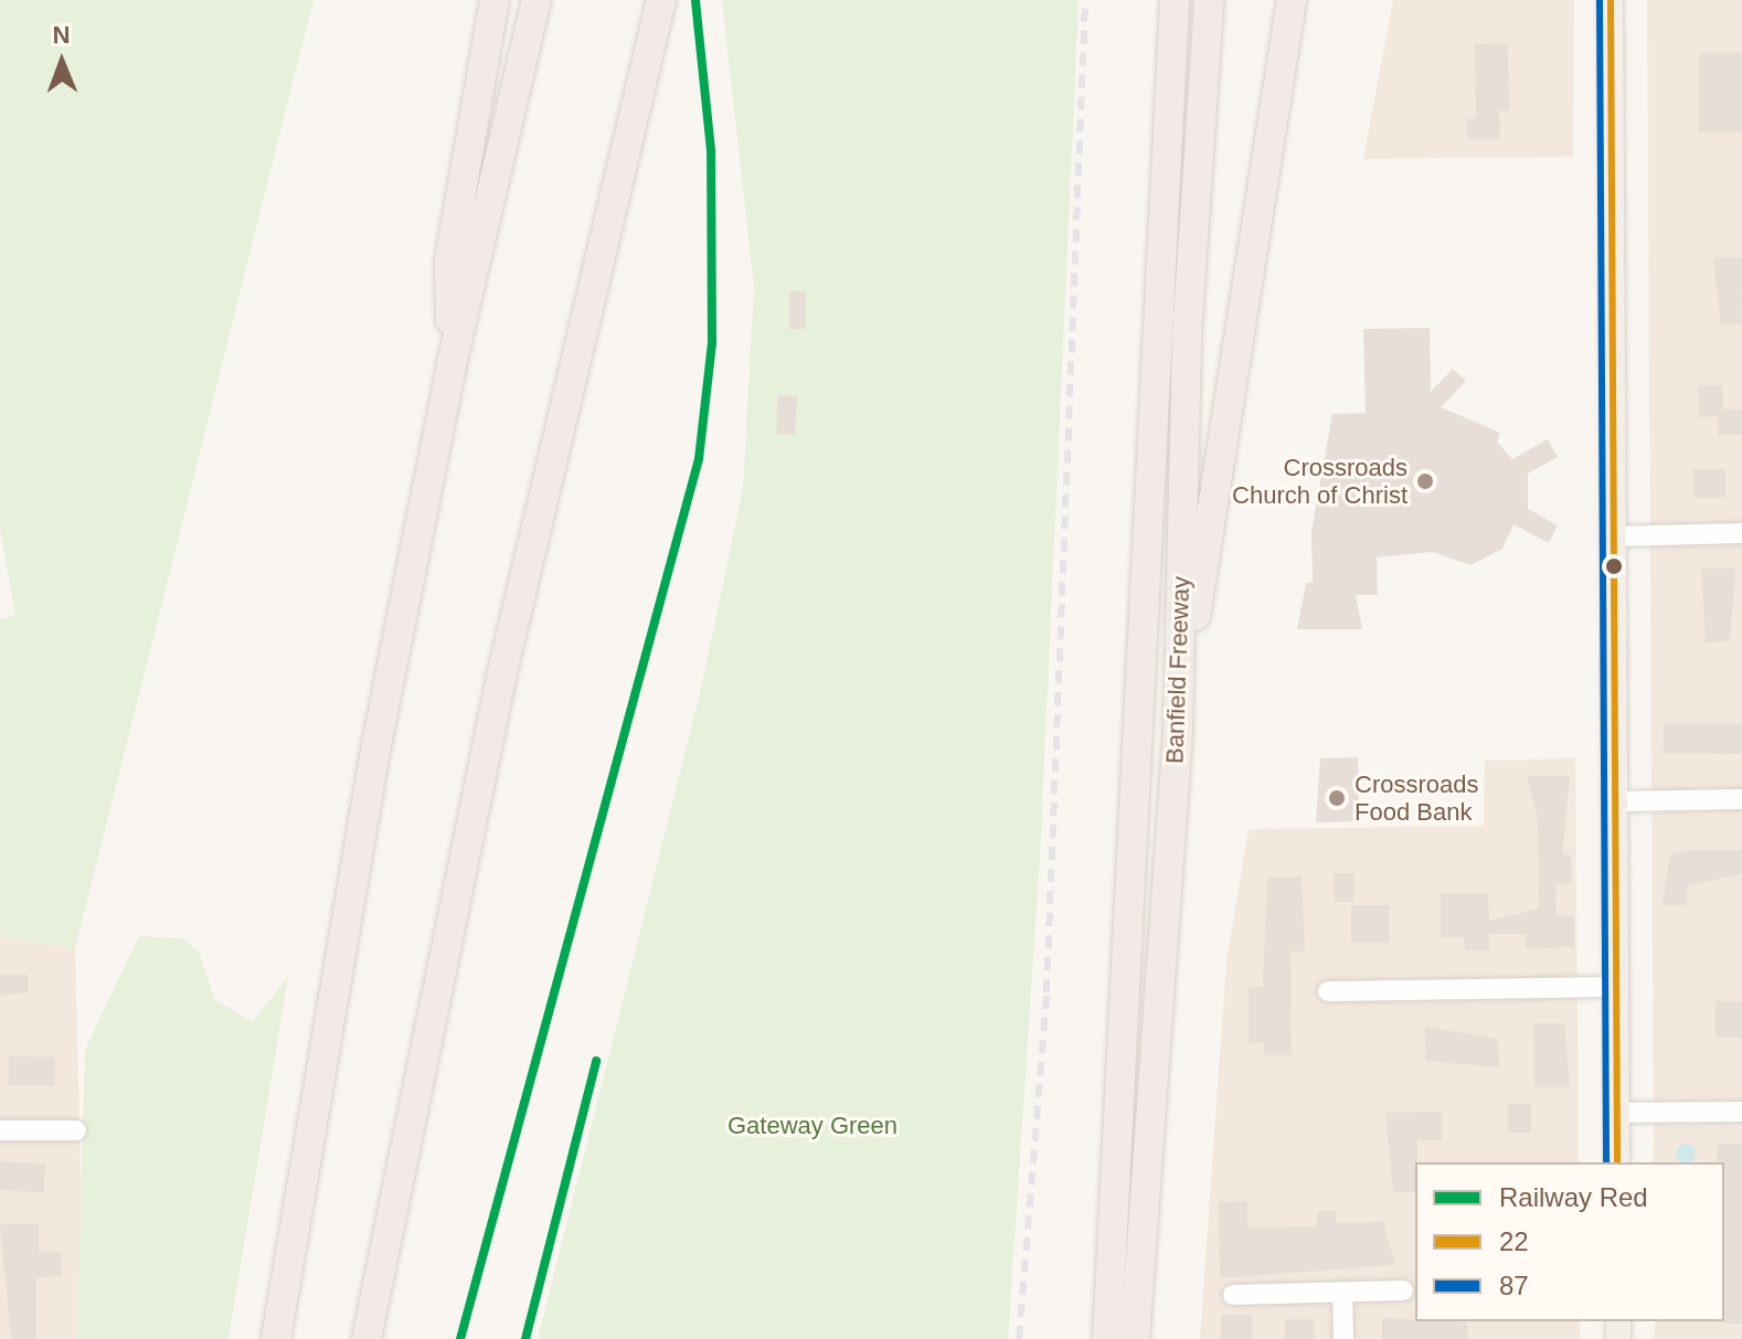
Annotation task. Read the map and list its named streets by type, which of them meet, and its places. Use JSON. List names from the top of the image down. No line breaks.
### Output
{"streets":{"highway":["Banfield Freeway"]},"parks":["Gateway Green"],"places":["Crossroads Church of Christ","Crossroads Food Bank"],"lines":["rail line Red","transit line 22","transit line 87"],"legend":["Railway Red","22","87"],"north":"top"}
